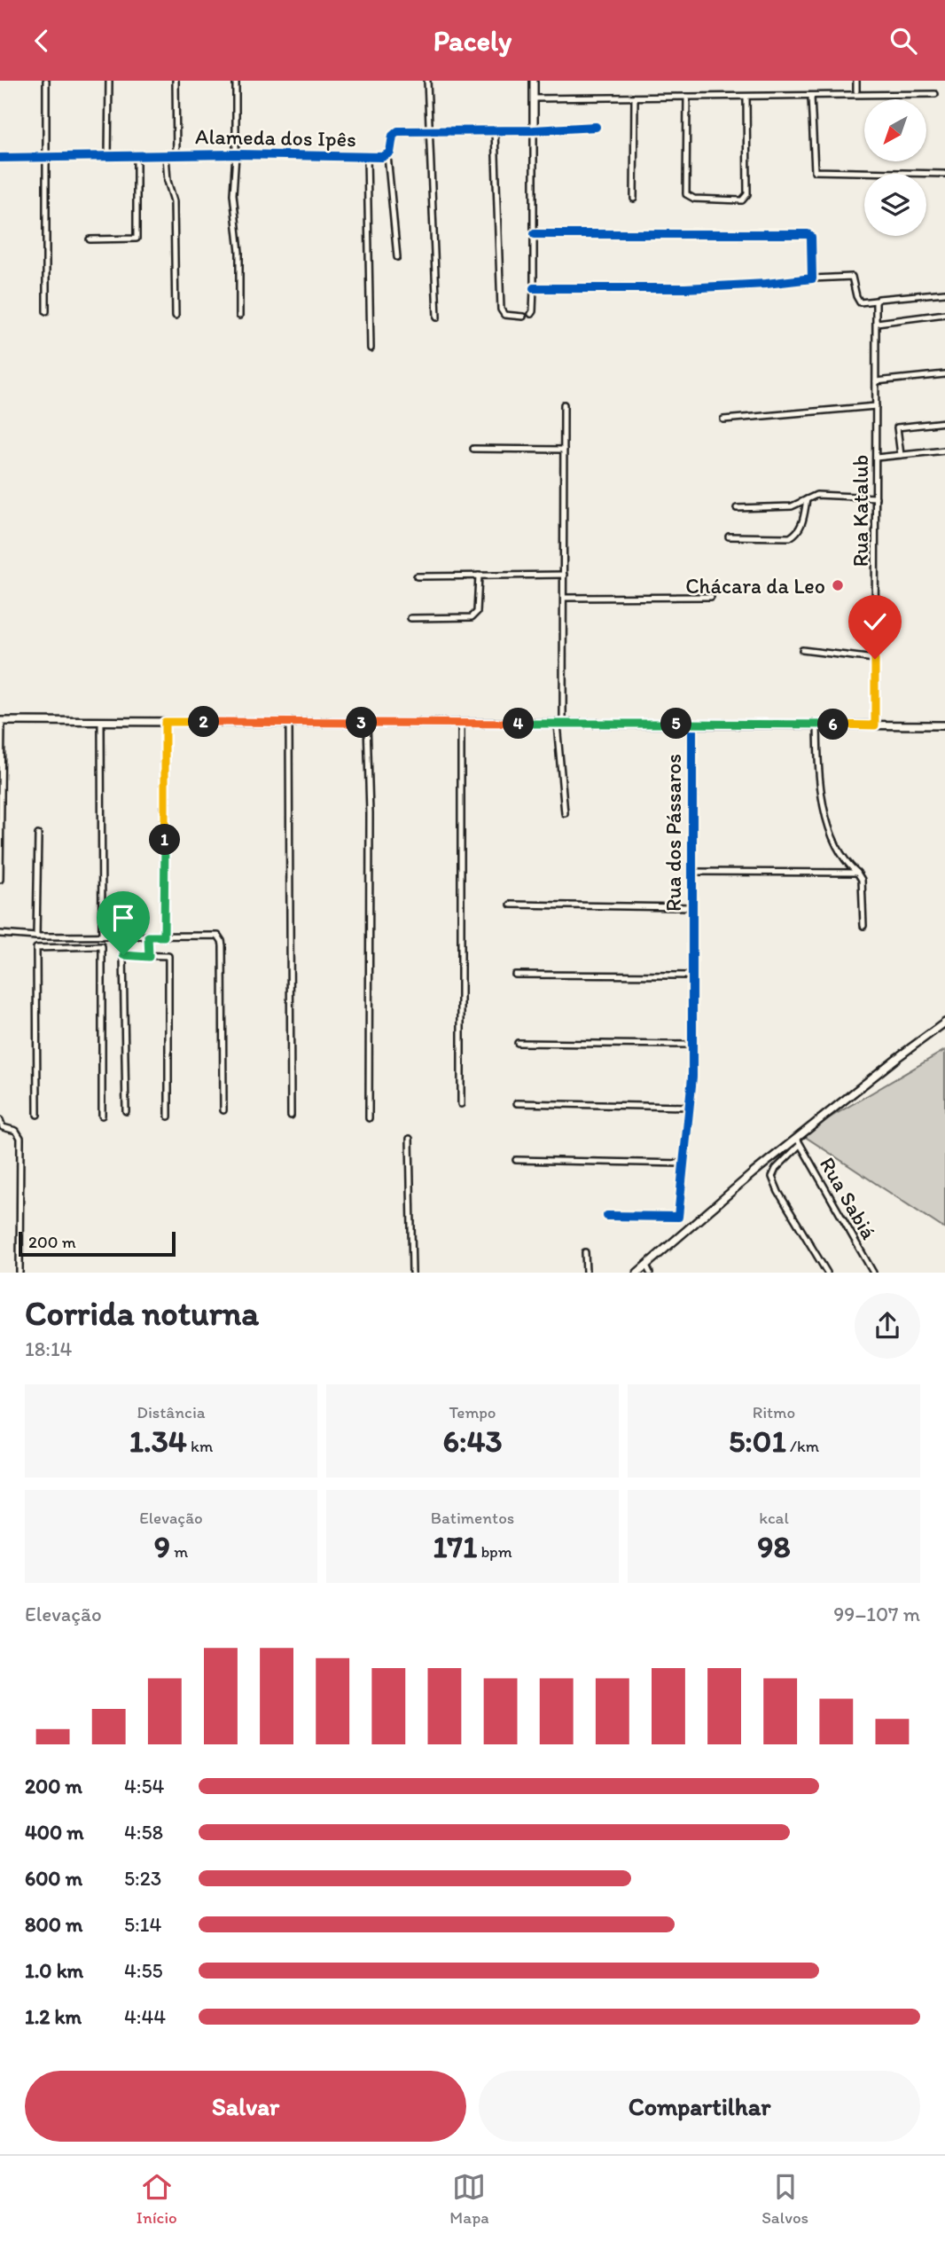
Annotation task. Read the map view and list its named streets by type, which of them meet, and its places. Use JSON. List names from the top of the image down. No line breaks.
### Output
{"streets":{"street":["Alameda dos Ipês","Rua Katalub","Rua dos Pássaros","Rua Sabiá"]},"places":["Chácara da Leo"],"scale_bar":"200 m","north":"bottom left","page":{"header":"Pacely","pins":["2","3","4","5","6","1"],"scale":"200 m","heading":["Corrida noturna","18:14"],"stats":[["Distância","1.34 km"],["Tempo","6:43"],["Ritmo","5:01 /km"],["Elevação","9 m"],["Batimentos","171 bpm"],["kcal","98"]],"chart":["Elevação","99–107 m"],"list":[{"name":"200 m","note":"4:54"},{"name":"400 m","note":"4:58"},{"name":"600 m","note":"5:23"},{"name":"800 m","note":"5:14"},{"name":"1.0 km","note":"4:55"},{"name":"1.2 km","note":"4:44"}],"buttons":["Salvar","Compartilhar"],"tabs":["Início","Mapa","Salvos"]}}
